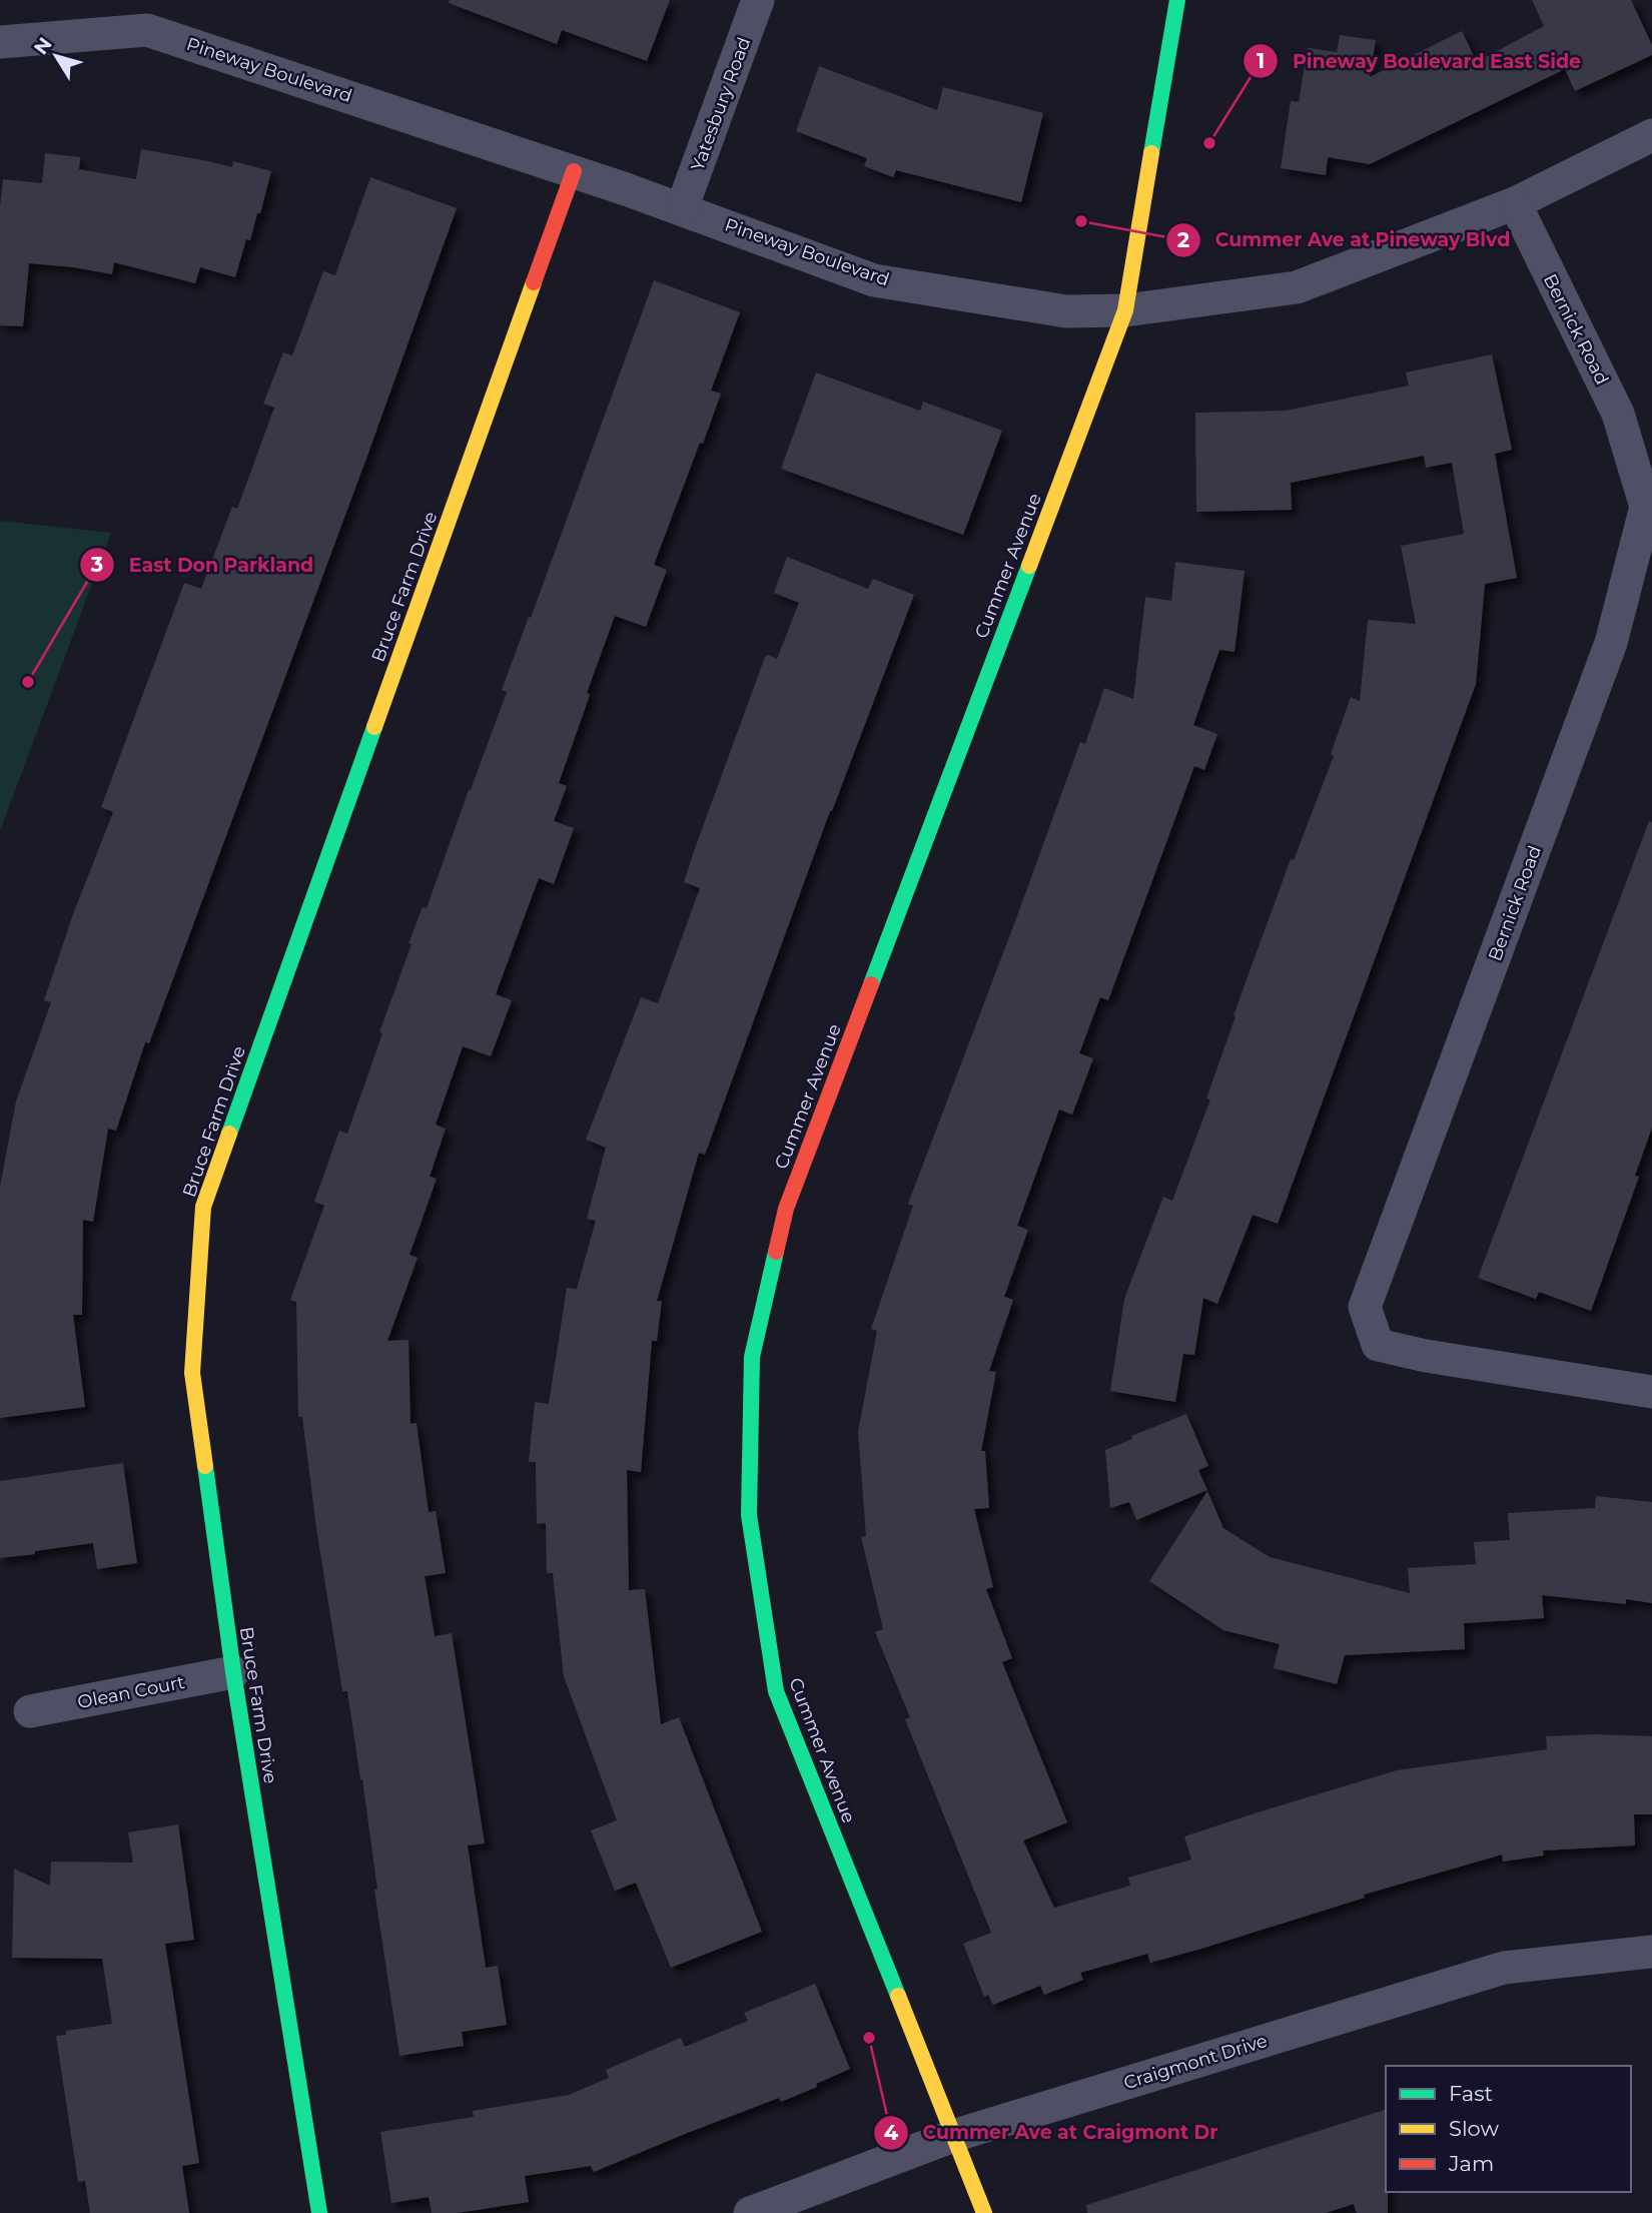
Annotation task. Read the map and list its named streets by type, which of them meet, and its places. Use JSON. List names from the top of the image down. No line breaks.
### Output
{"streets":{"street":["Pineway Boulevard","Yatesbury Road","Bernick Road","Cummer Avenue","Bruce Farm Drive","Olean Court","Craigmont Drive"]},"crossings":[["Pineway Boulevard","Yatesbury Road"],["Pineway Boulevard","Bernick Road"],["Pineway Boulevard","Cummer Avenue"],["Pineway Boulevard","Bruce Farm Drive"],["Cummer Avenue","Craigmont Drive"],["Bruce Farm Drive","Olean Court"]],"places":["Pineway Boulevard East Side","Cummer Ave at Pineway Blvd","East Don Parkland","Cummer Ave at Craigmont Dr"],"legend":["Fast","Slow","Jam"],"north":"top left"}
